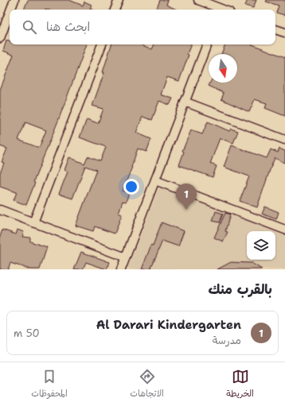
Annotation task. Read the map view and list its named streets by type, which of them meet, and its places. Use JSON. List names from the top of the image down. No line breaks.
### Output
{"north":"bottom","page":{"search":"ابحث هنا","pins":"1","heading":"بالقرب منك","list":[{"mark":"1","name":"Al Darari Kindergarten","note":"مدرسة","value":"50 m"}],"nav":["الخريطة","الاتجاهات","المحفوظات"]}}
